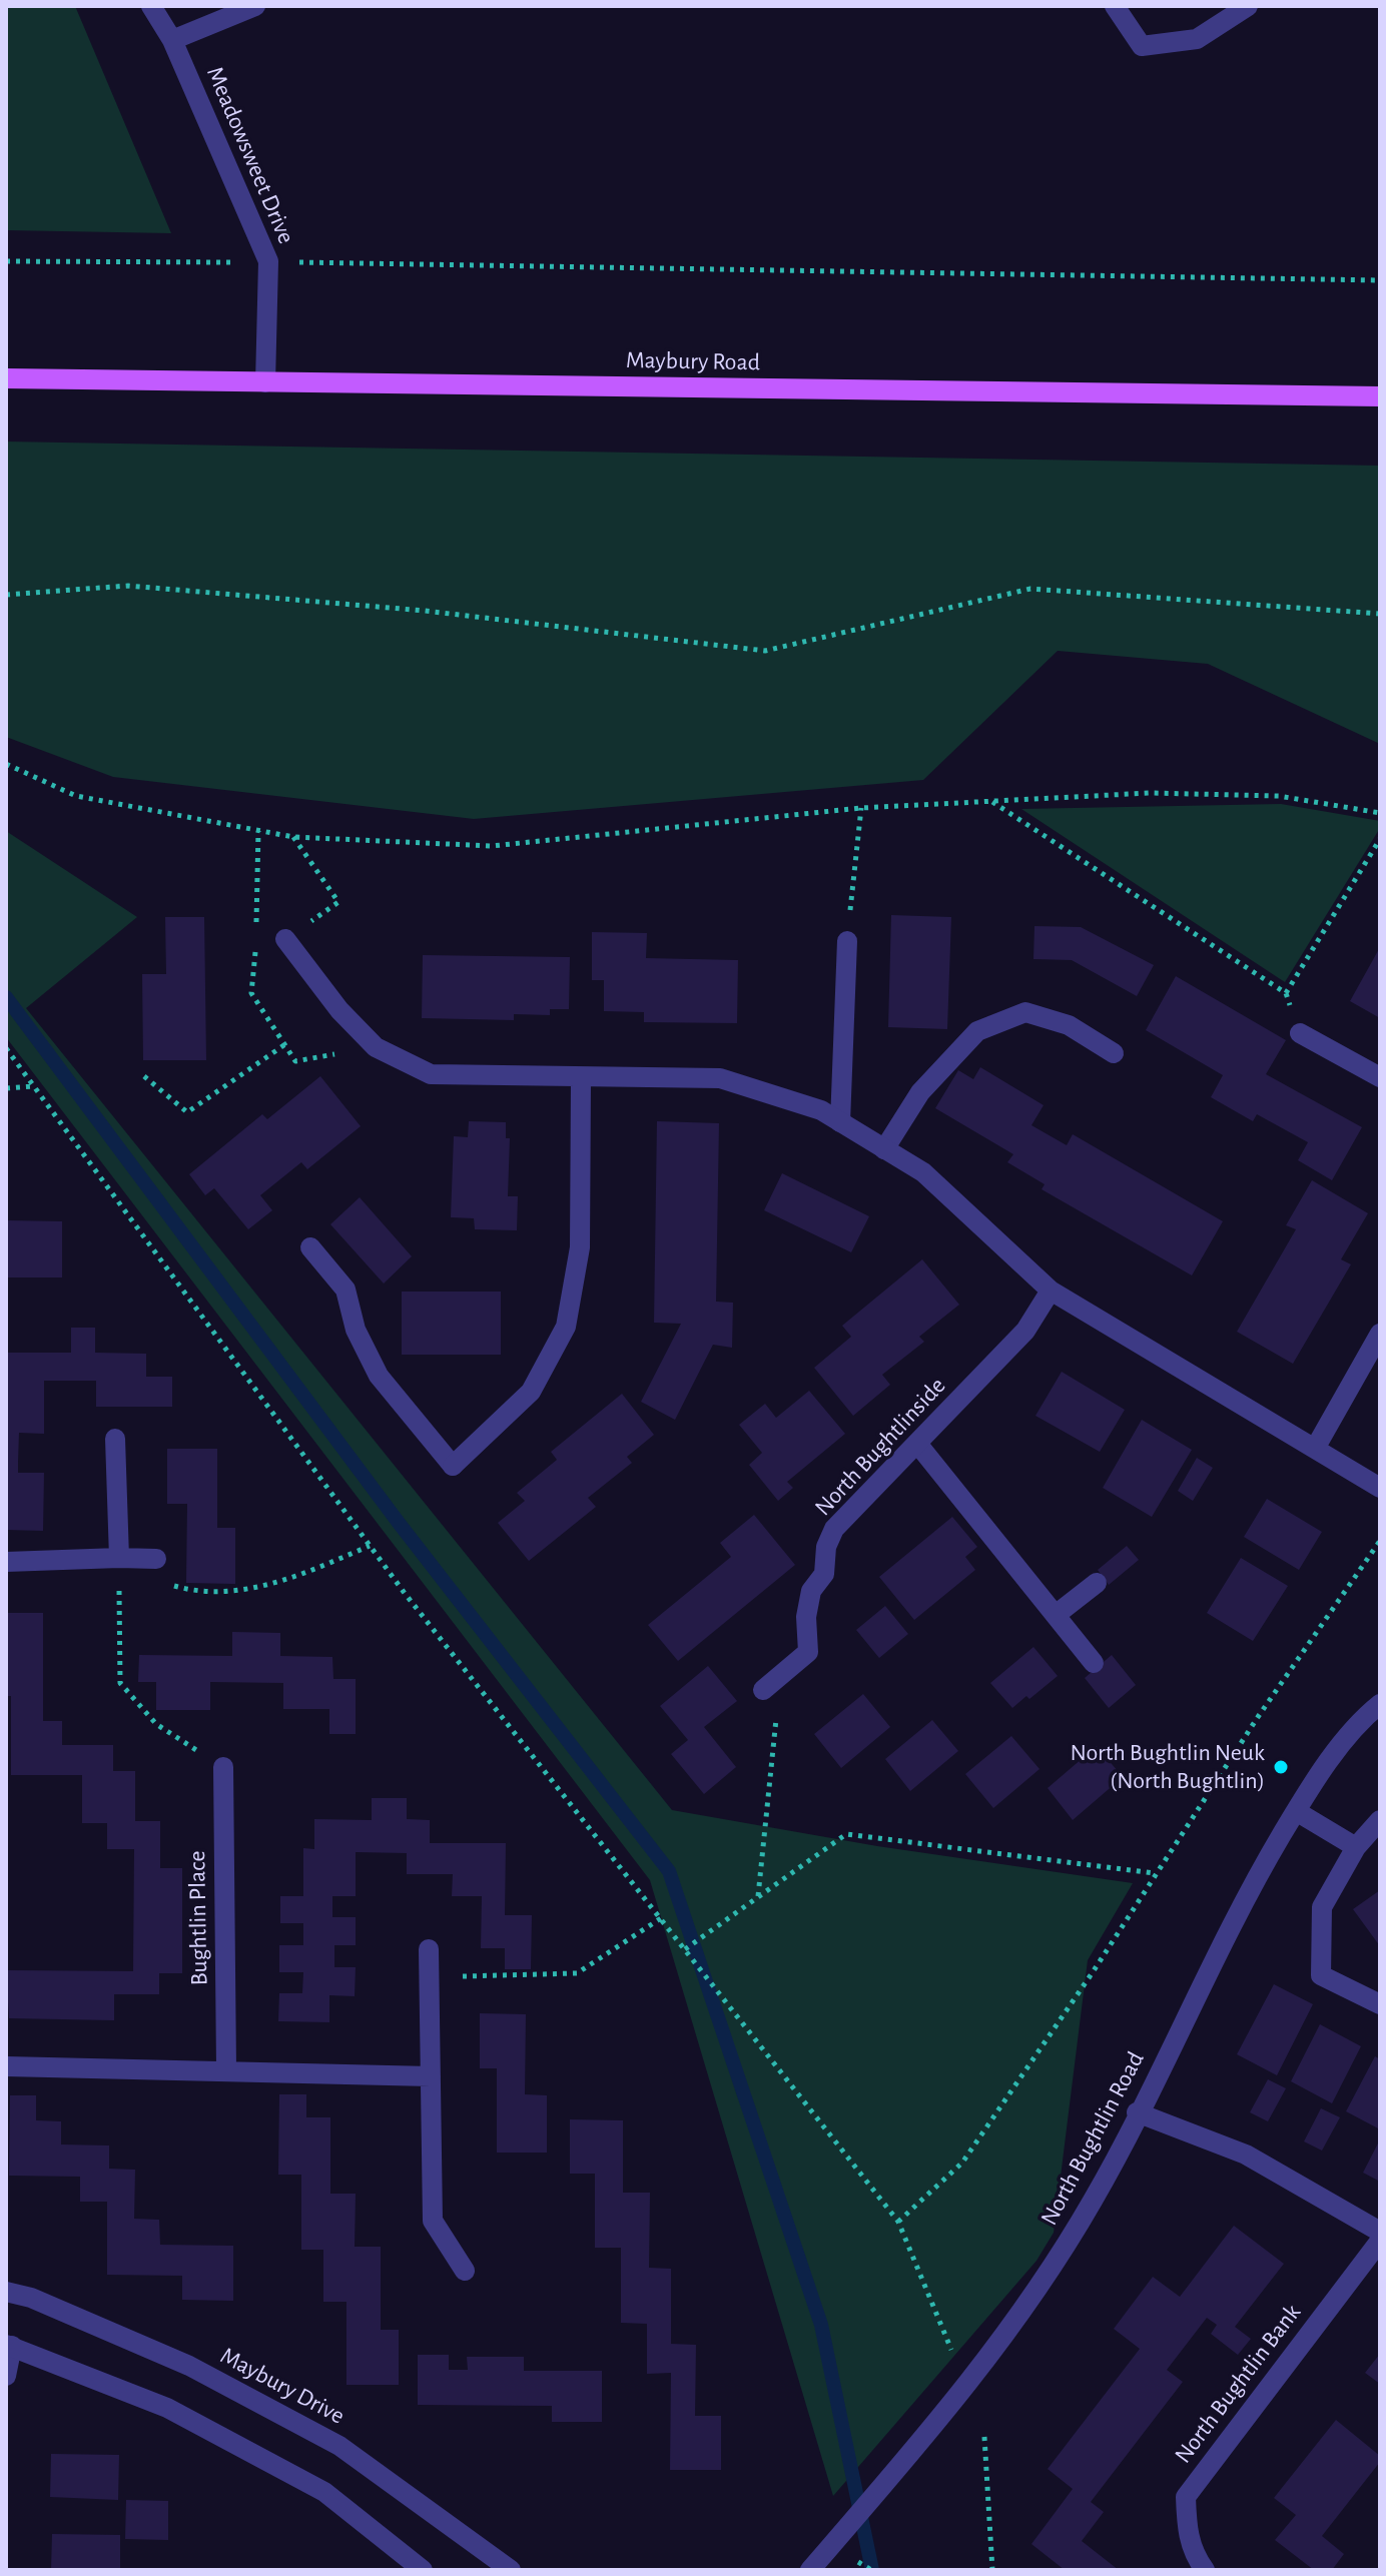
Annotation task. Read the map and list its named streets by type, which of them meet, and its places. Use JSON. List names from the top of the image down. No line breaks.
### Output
{"streets":{"main road":["Maybury Road"],"street":["Meadowsweet Drive","North Bughtlinside","Bughtlin Place","North Bughtlin Road","North Bughtlin Bank","Maybury Drive"]},"crossings":[["Meadowsweet Drive","Maybury Road"]],"places":["North Bughtlin Neuk (North Bughtlin)"]}
